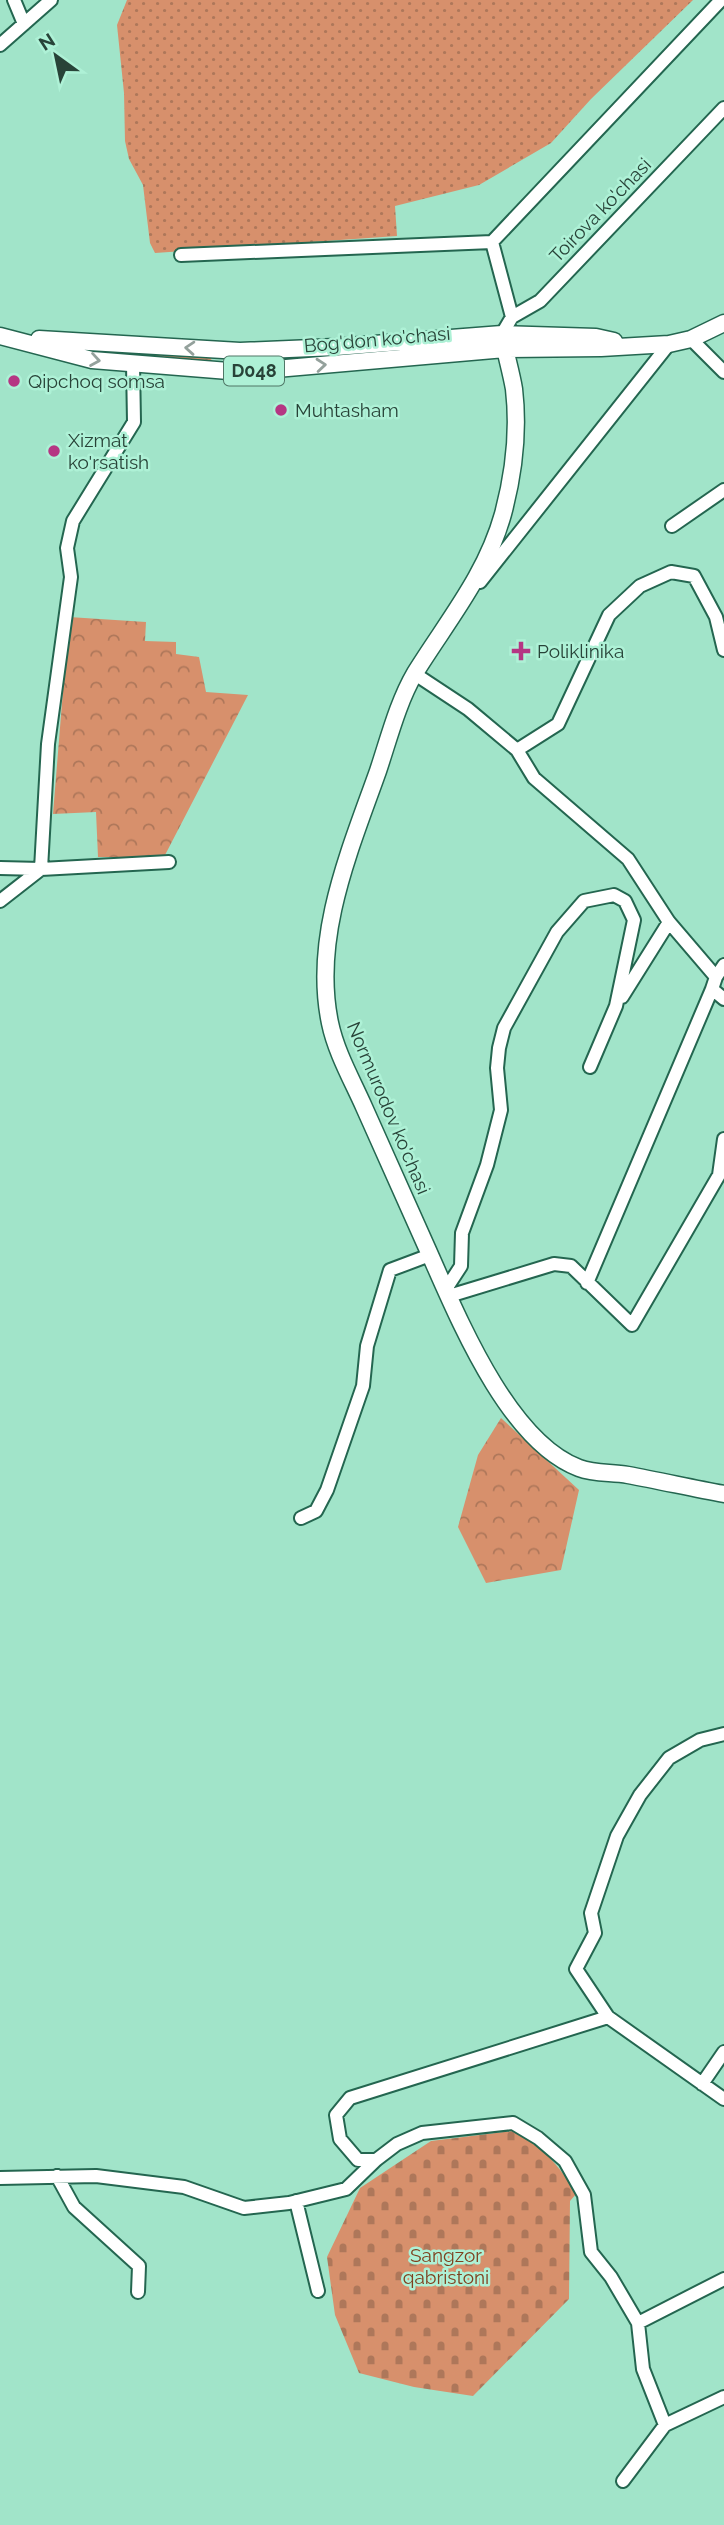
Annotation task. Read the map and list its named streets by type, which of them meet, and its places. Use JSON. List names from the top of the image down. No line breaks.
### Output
{"streets":{"main road":["Bog'don ko'chasi","D048","Normurodov ko'chasi"],"street":["Toirova ko'chasi"]},"crossings":[["Toirova ko'chasi","Bog'don ko'chasi"],["Toirova ko'chasi","D048"],["Toirova ko'chasi","Normurodov ko'chasi"],["Bog'don ko'chasi","D048"],["Bog'don ko'chasi","Normurodov ko'chasi"],["D048","Normurodov ko'chasi"]],"parks":["Sangzor qabristoni"],"places":{"other":["Qipchoq somsa","Muhtasham","Xizmat ko'rsatish"],"health":["Poliklinika"]},"north":"top left"}
